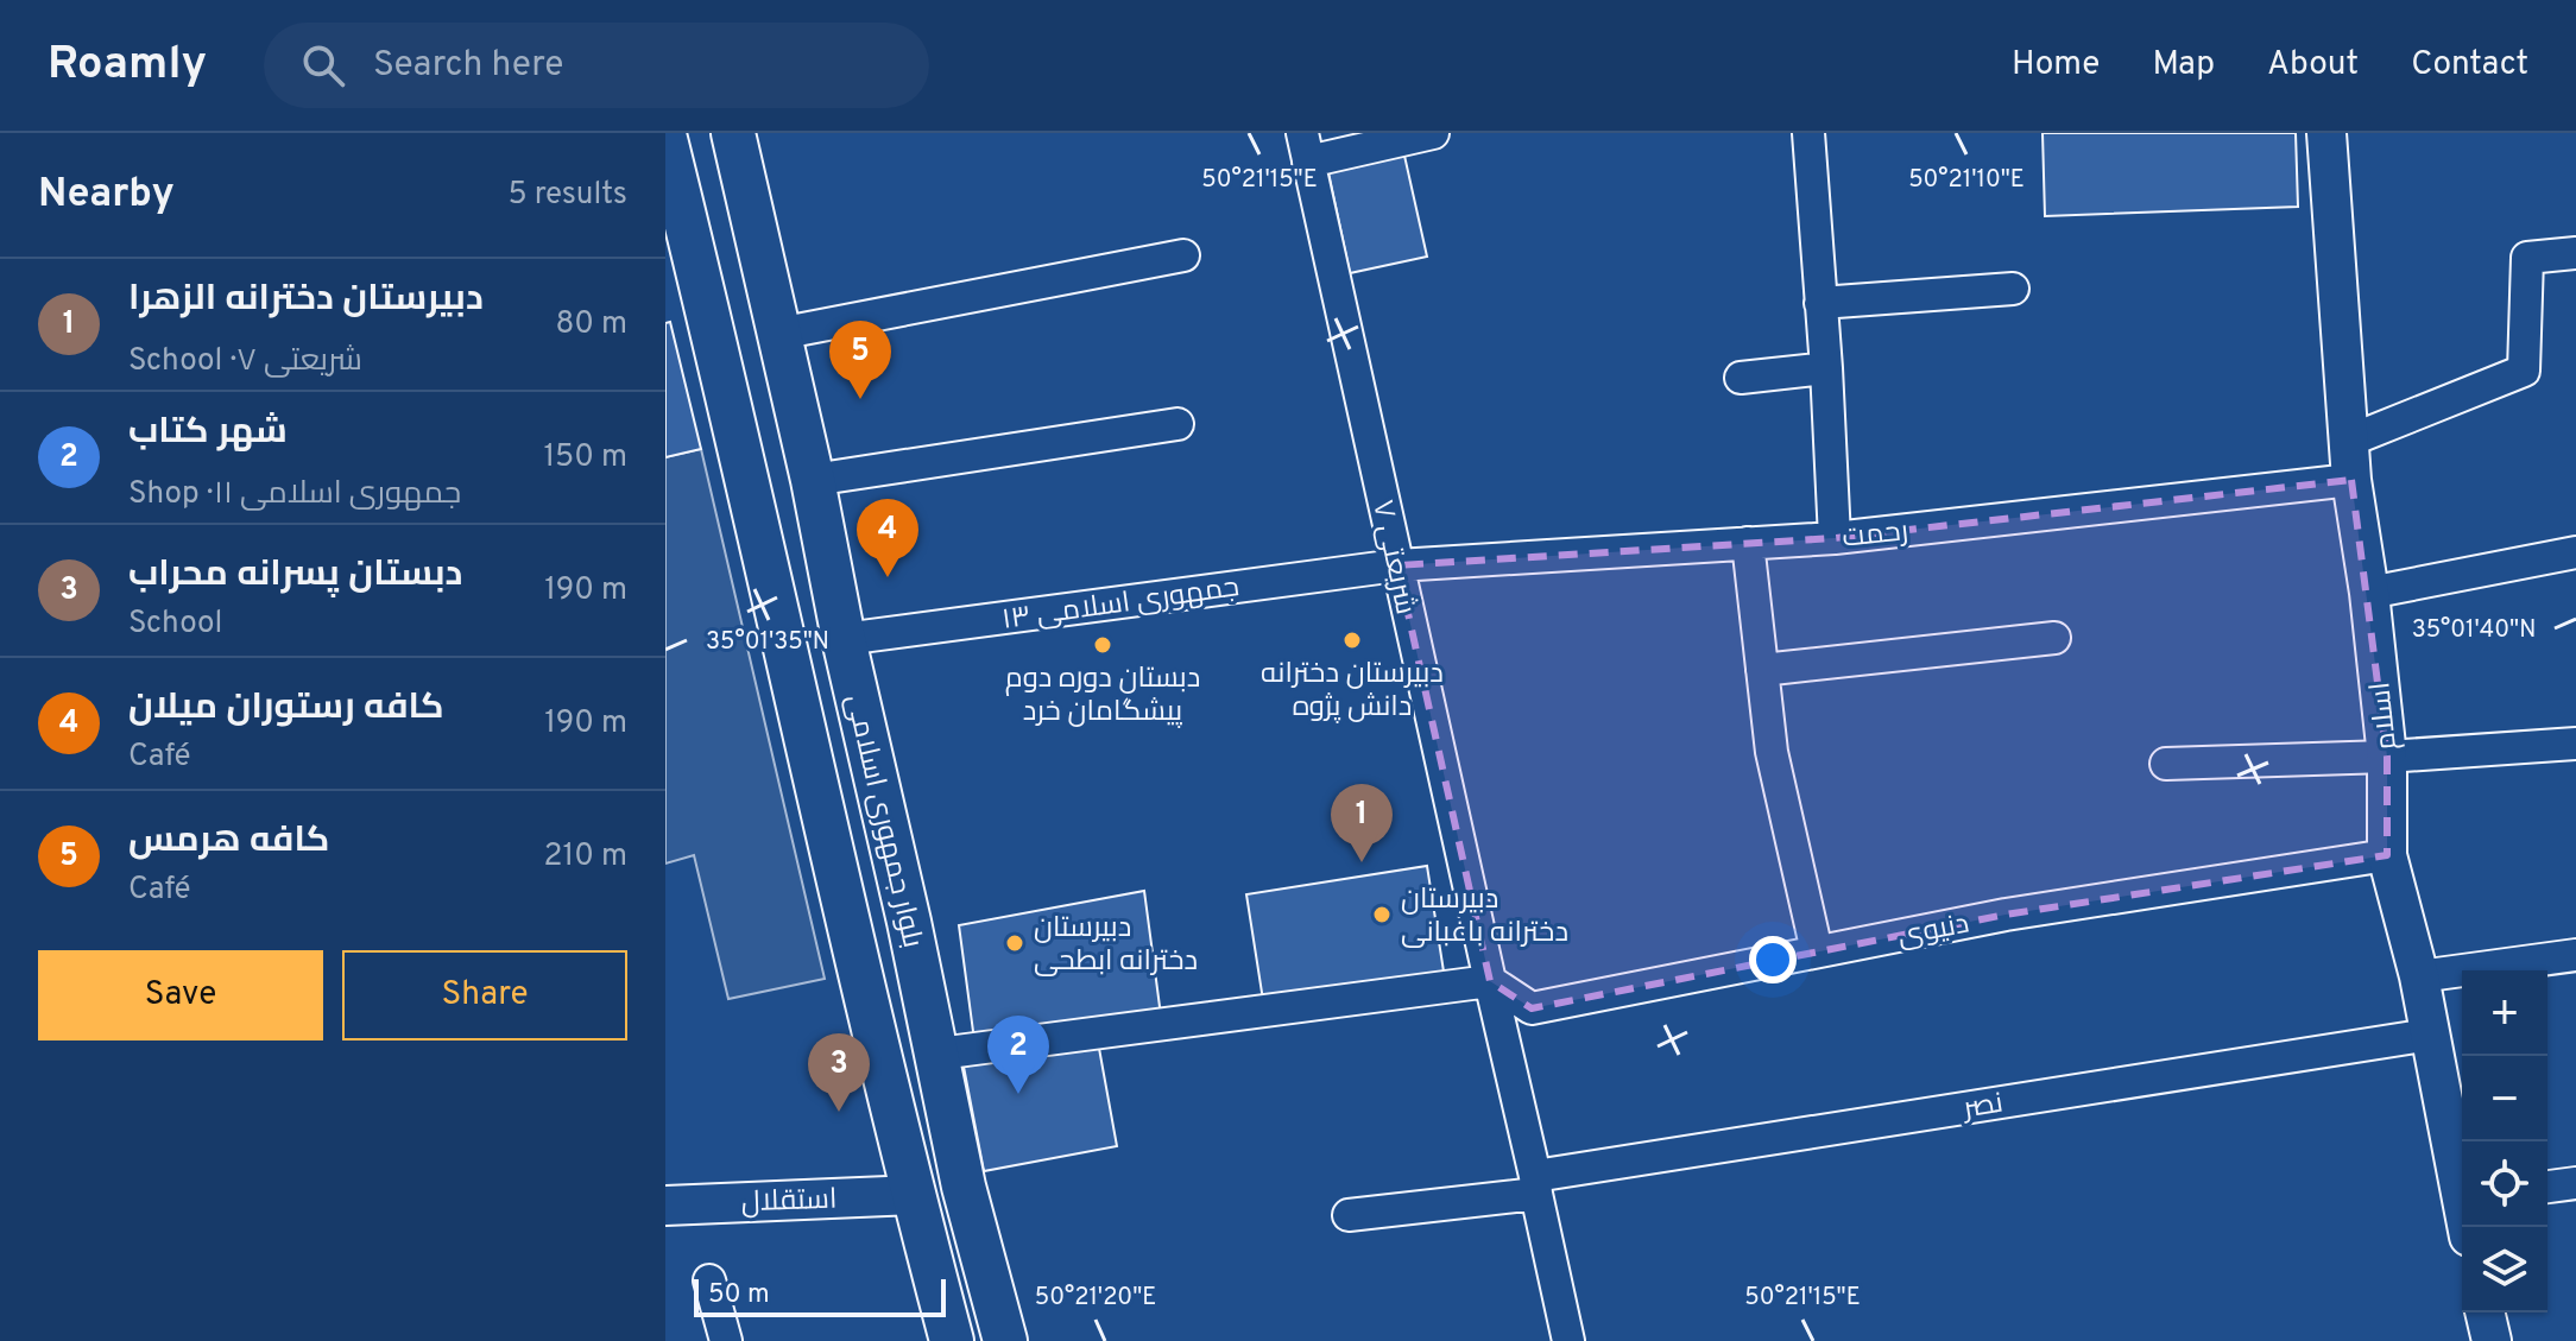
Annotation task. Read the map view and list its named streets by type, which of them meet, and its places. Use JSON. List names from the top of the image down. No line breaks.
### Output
{"streets":{"main road":["بلوار جمهوری اسلامی"],"street":["رحمت","شریعتی ۷","جمهوری اسلامی ۱۳","اسلام","دنیوی","نصر","استقلال"]},"crossings":[["رحمت","شریعتی ۷"],["رحمت","جمهوری اسلامی ۱۳"],["رحمت","اسلام"],["شریعتی ۷","جمهوری اسلامی ۱۳"],["شریعتی ۷","دنیوی"],["شریعتی ۷","نصر"],["جمهوری اسلامی ۱۳","بلوار جمهوری اسلامی"],["اسلام","دنیوی"],["اسلام","نصر"],["بلوار جمهوری اسلامی","استقلال"]],"places":["دبیرستان دخترانه دانش پژوه","دبستان دوره دوم پیشگامان خرد","دبیرستان دخترانه باغبانی","دبیرستان دخترانه ابطحی"],"scale_bar":"50 m","page":{"header":"Roamly","search":"Search here","nav":["Home","Map","About","Contact"],"heading":["Nearby","5 results"],"list":[{"mark":"1","name":"دبیرستان دخترانه الزهرا","note":"School · شریعتی ۷","value":"80 m"},{"mark":"2","name":"شهر کتاب","note":"Shop · جمهوری اسلامی ۱۱","value":"150 m"},{"mark":"3","name":"دبستان پسرانه محراب","note":"School","value":"190 m"},{"mark":"4","name":"کافه رستوران میلان","note":"Café","value":"190 m"},{"mark":"5","name":"کافه هرمس","note":"Café","value":"210 m"}],"pins":["5","4","1","2","3"],"buttons":["Save","Share"],"map_buttons":["+","−"],"scale":"50 m"},"coordinates":["50°21'15\"E","50°21'10\"E","35°01'40\"N","35°01'35\"N","50°21'20\"E"]}
